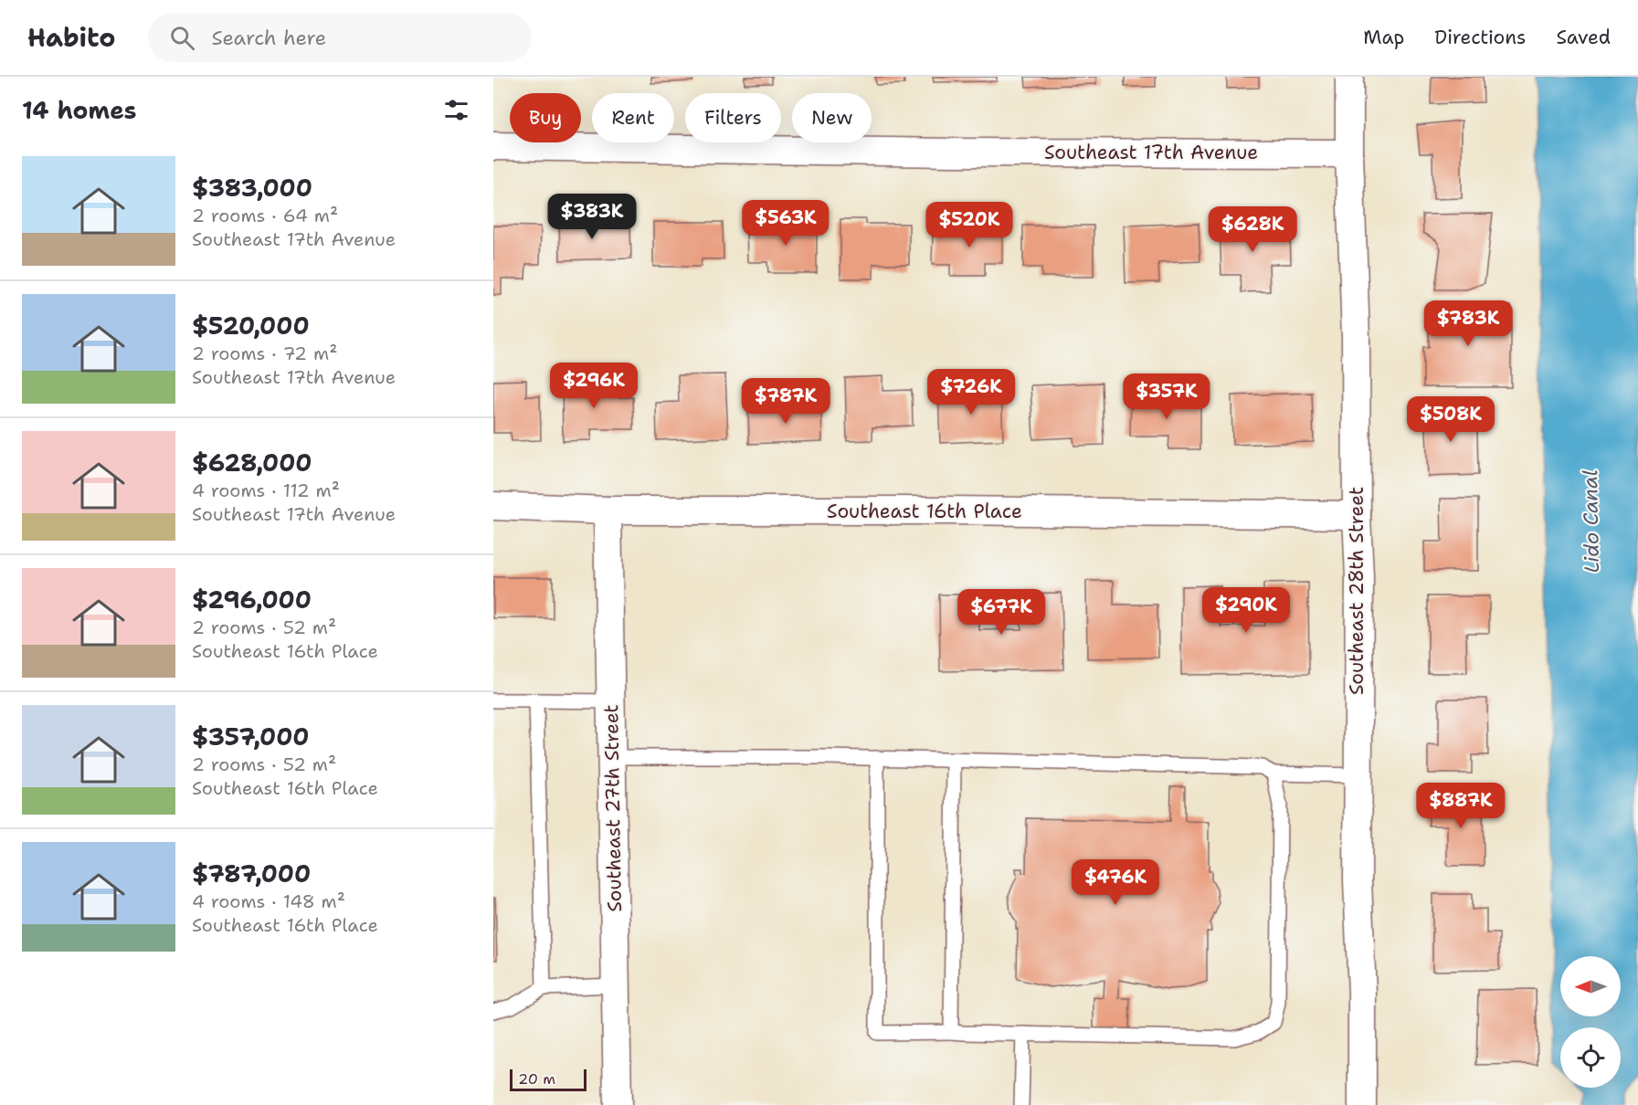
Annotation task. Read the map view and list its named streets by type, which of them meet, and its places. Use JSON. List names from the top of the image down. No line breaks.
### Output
{"streets":{"street":["Southeast 17th Avenue","Southeast 16th Place","Southeast 28th Street","Southeast 27th Street"]},"crossings":[["Southeast 17th Avenue","Southeast 28th Street"],["Southeast 16th Place","Southeast 28th Street"],["Southeast 16th Place","Southeast 27th Street"]],"water":["Lido Canal"],"scale_bar":"20 m","north":"left","page":{"header":"Habito","search":"Search here","nav":["Map","Directions","Saved"],"heading":"14 homes","chip":["Buy","Rent","Filters","New"],"list":[{"name":"$383,000","note":"2 rooms · 64 m² · Southeast 17th Avenue"},{"name":"$520,000","note":"2 rooms · 72 m² · Southeast 17th Avenue"},{"name":"$628,000","note":"4 rooms · 112 m² · Southeast 17th Avenue"},{"name":"$296,000","note":"2 rooms · 52 m² · Southeast 16th Place"},{"name":"$357,000","note":"2 rooms · 52 m² · Southeast 16th Place"},{"name":"$787,000","note":"4 rooms · 148 m² · Southeast 16th Place"}],"price":["$383K","$563K","$520K","$628K","$783K","$296K","$726K","$357K","$787K","$508K","$290K","$677K","$887K","$476K"],"scale":"20 m"}}
